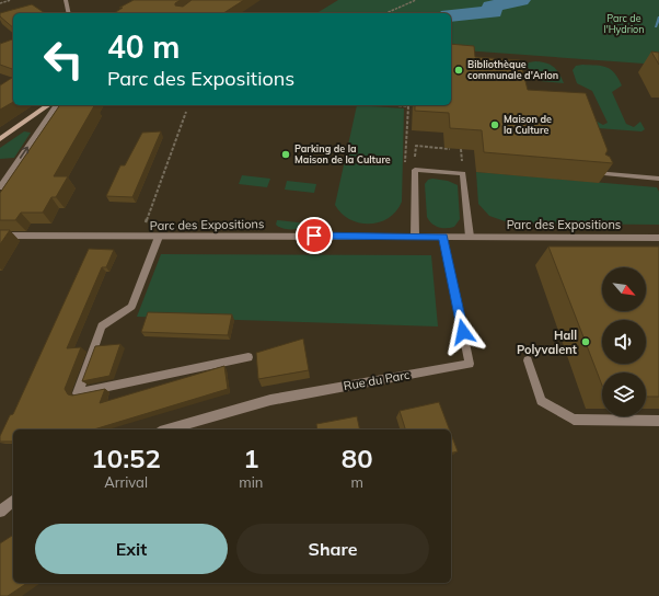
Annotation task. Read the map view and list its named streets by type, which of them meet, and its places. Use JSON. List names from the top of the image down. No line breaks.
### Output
{"streets":{"street":["Parc des Expositions","Rue du Parc"]},"crossings":[["Parc des Expositions","Rue du Parc"]],"parks":["Parc de l'Hydrion"],"places":["Bibliothèque communale d'Arlon","Maison de la Culture","Parking de la Maison de la Culture","Hall Polyvalent"],"north":"bottom right","page":{"turn":["40 m","Parc des Expositions"],"eta":["10:52","Arrival","1","min","80","m"],"buttons":["Exit","Share"]}}
